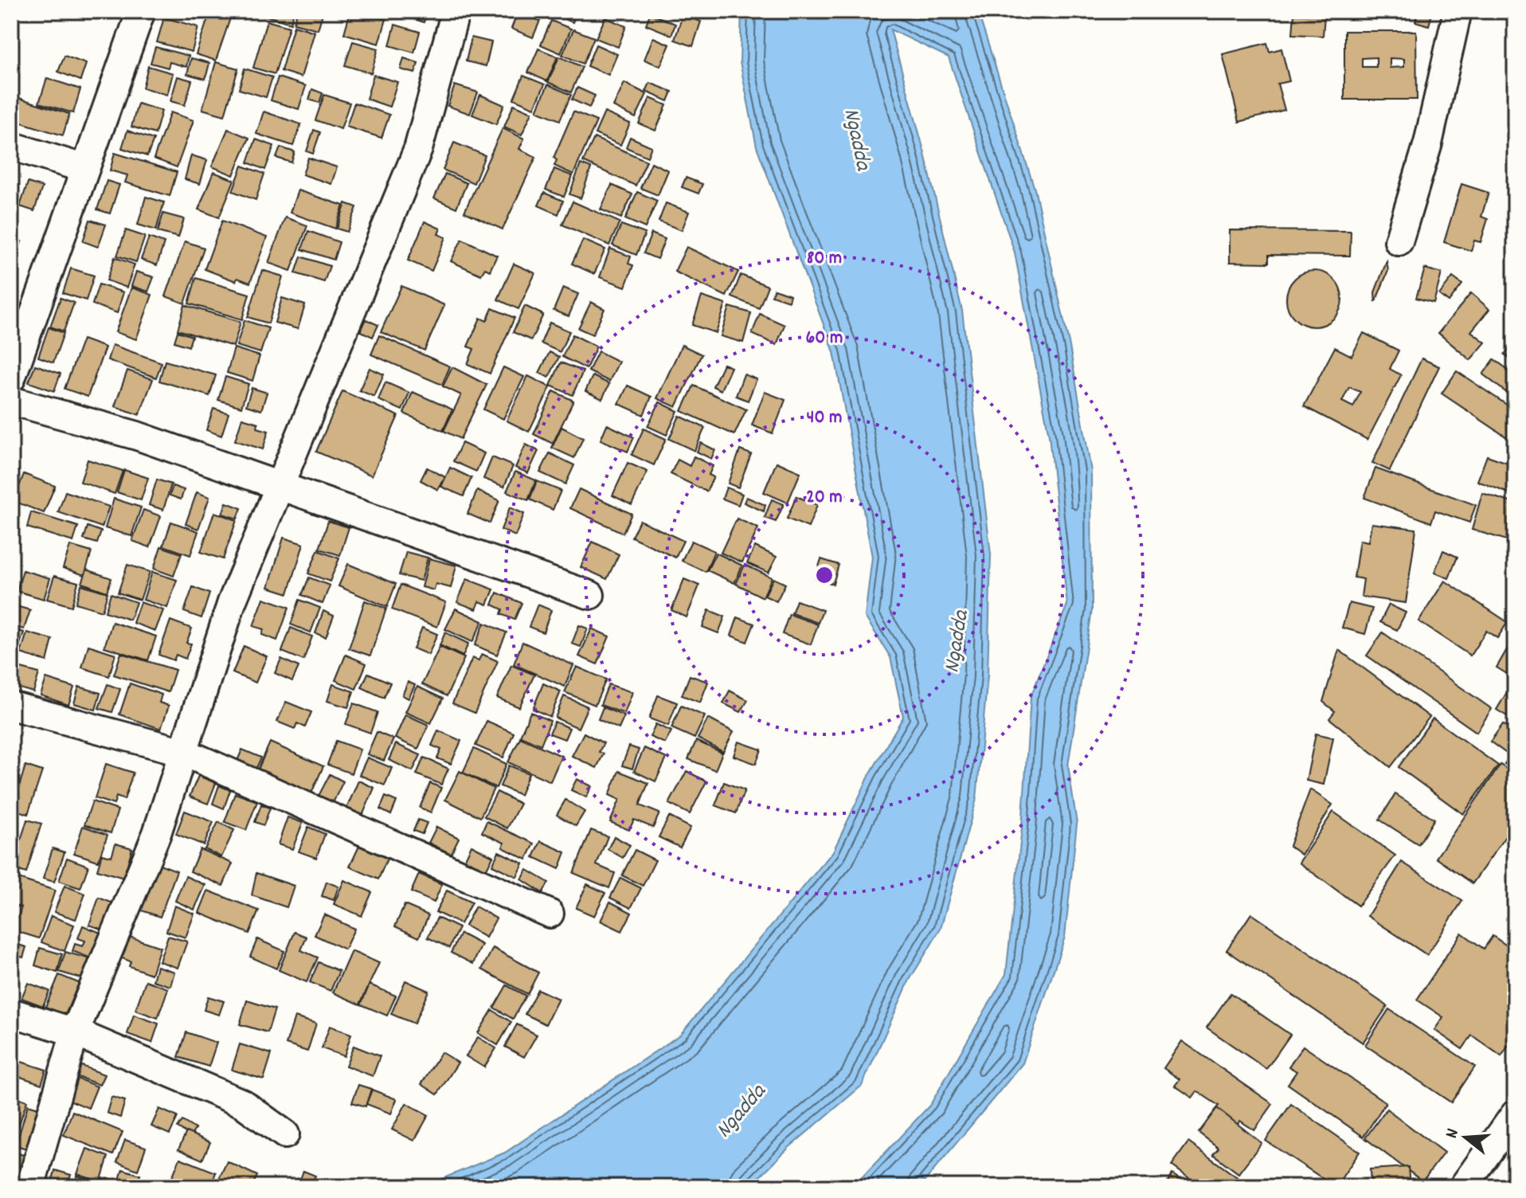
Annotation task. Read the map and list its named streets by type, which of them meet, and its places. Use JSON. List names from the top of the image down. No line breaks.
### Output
{"water":["Ngadda"],"north":"left","rings":["80 m","60 m","40 m","20 m"]}
